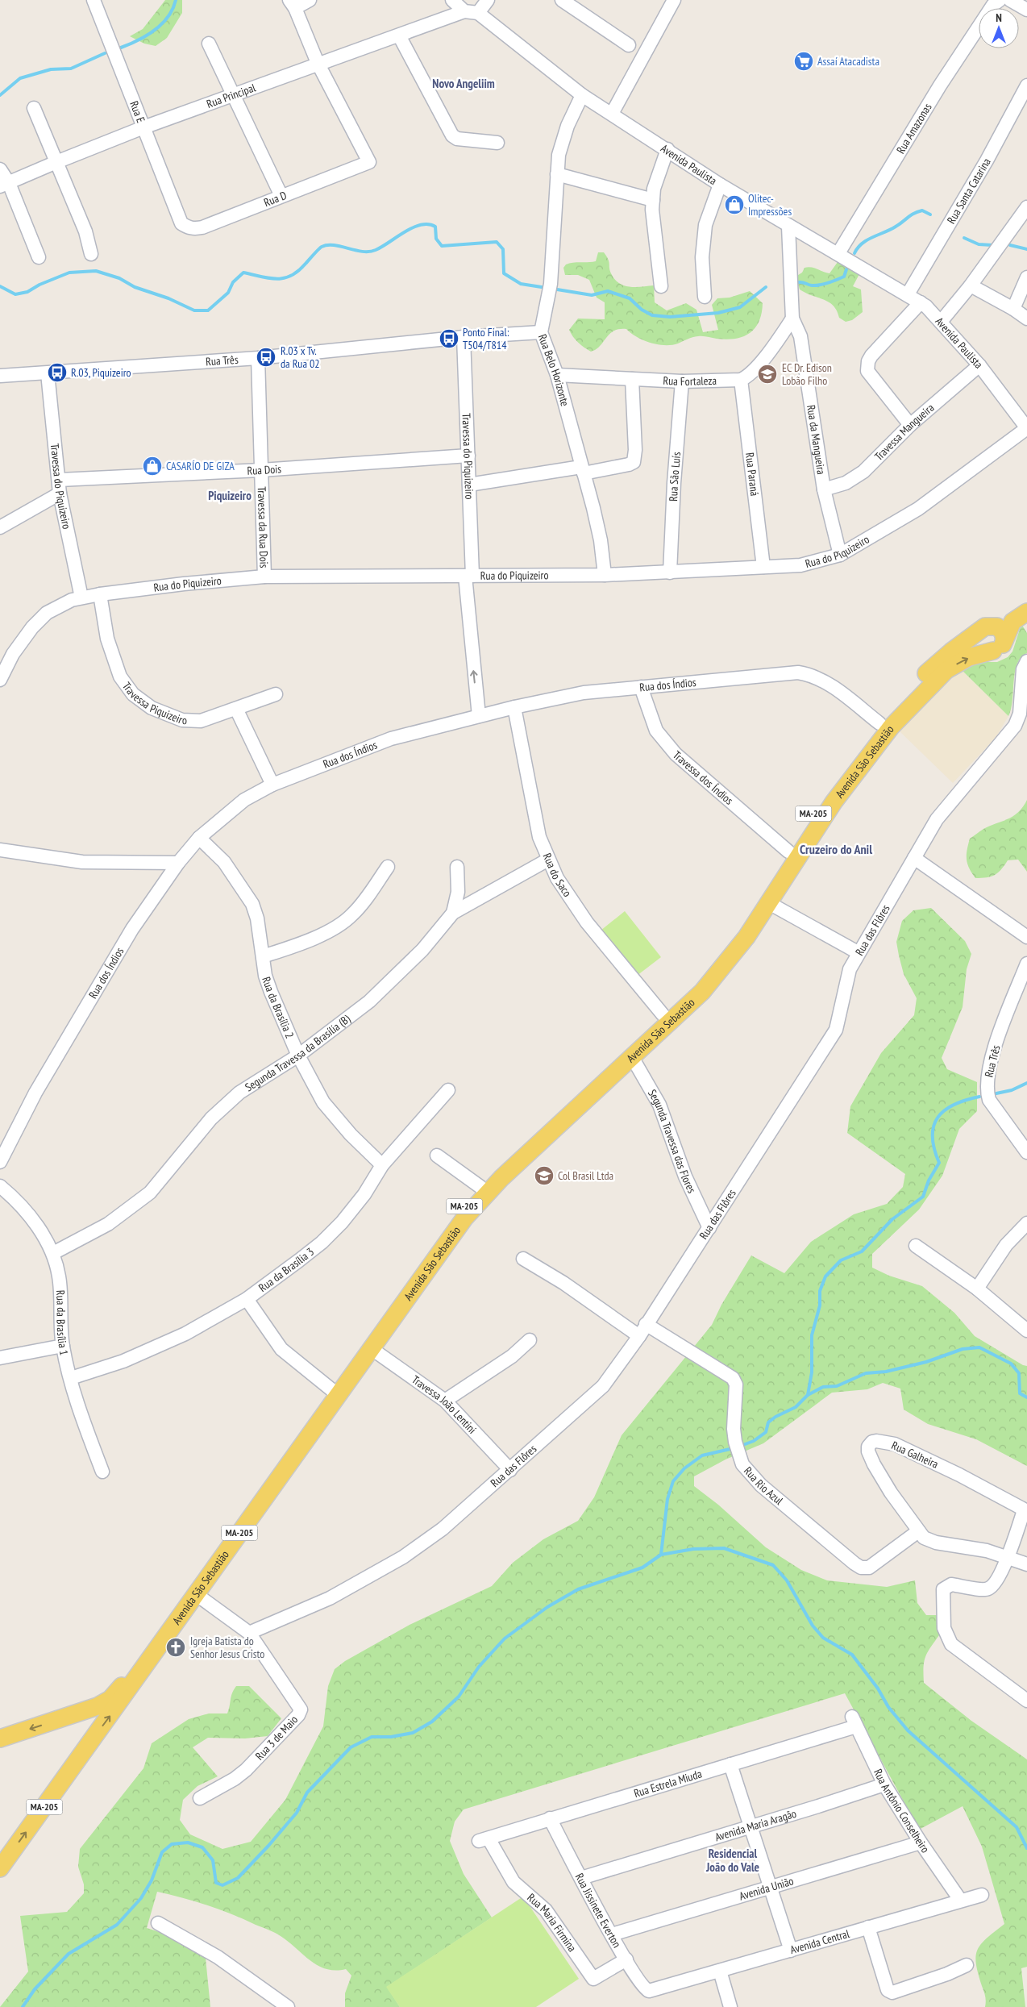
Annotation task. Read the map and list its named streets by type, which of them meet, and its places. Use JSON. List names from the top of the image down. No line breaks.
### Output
{"streets":{"main road":["Avenida São Sebastião","MA-205"],"street":["Rua Principal","Rua E","Rua Amazonas","Avenida Paulista","Rua Santa Catarina","Rua D","Rua Três","Rua Belo Horizonte","Rua Fortaleza","Travessa Mangueira","Rua da Mangueira","Travessa do Piquizeiro","Rua Dois","Rua Paraná","Rua São Luís","Travessa da Rua Dois","Rua do Piquizeiro","Rua dos Índios","Travessa Piquizeiro","Travessa dos Índios","Rua do Saco","Rua das Flôres","Rua da Brasília 2","Segunda Travessa da Brasília (B)","Segunda Travessa das Flores","Rua da Brasília 3","Rua da Brasília 1","Travessa João Lentini","Rua Galheira","Rua Rio Azul","Rua 3 de Maio","Rua Estrela Miuda","Rua Antônio Conselheiro","Avenida Maria Aragão","Avenida União","Rua Jissinete Everton","Rua Maria Firmina","Avenida Central"]},"crossings":[["Rua Principal","Rua E"],["Rua Principal","Rua D"],["Rua E","Rua D"],["Rua Amazonas","Avenida Paulista"],["Avenida Paulista","Rua Santa Catarina"],["Avenida Paulista","Rua Belo Horizonte"],["Avenida Paulista","Travessa Mangueira"],["Avenida Paulista","Rua da Mangueira"],["Avenida Paulista","Rua do Piquizeiro"],["Rua Três","Rua Belo Horizonte"],["Rua Três","Travessa do Piquizeiro"],["Rua Três","Travessa da Rua Dois"],["Rua Belo Horizonte","Rua Fortaleza"],["Rua Belo Horizonte","Rua do Piquizeiro"],["Rua Fortaleza","Rua Paraná"],["Rua Fortaleza","Rua São Luís"],["Travessa Mangueira","Rua da Mangueira"],["Rua da Mangueira","Rua do Piquizeiro"],["Travessa do Piquizeiro","Rua Dois"],["Travessa do Piquizeiro","Rua do Piquizeiro"],["Travessa do Piquizeiro","Rua dos Índios"],["Rua Dois","Travessa da Rua Dois"],["Rua Paraná","Rua do Piquizeiro"],["Rua São Luís","Rua do Piquizeiro"],["Travessa da Rua Dois","Rua do Piquizeiro"],["Rua do Piquizeiro","Travessa Piquizeiro"],["Rua dos Índios","Avenida São Sebastião"],["Rua dos Índios","Travessa dos Índios"],["Rua dos Índios","Rua do Saco"],["Rua dos Índios","Rua da Brasília 2"],["Avenida São Sebastião","Travessa dos Índios"],["Avenida São Sebastião","Rua do Saco"],["Avenida São Sebastião","Segunda Travessa das Flores"],["Avenida São Sebastião","Travessa João Lentini"],["Avenida São Sebastião","Rua 3 de Maio"],["Rua do Saco","Segunda Travessa da Brasília (B)"],["Rua das Flôres","Segunda Travessa das Flores"],["Rua das Flôres","Travessa João Lentini"],["Rua das Flôres","Rua Rio Azul"],["Rua das Flôres","Rua 3 de Maio"],["Rua da Brasília 2","Segunda Travessa da Brasília (B)"],["Rua da Brasília 2","Rua da Brasília 3"],["Segunda Travessa da Brasília (B)","Rua da Brasília 1"],["Rua da Brasília 3","Rua da Brasília 1"],["Rua Galheira","Rua Rio Azul"],["Rua Estrela Miuda","Rua Antônio Conselheiro"],["Rua Estrela Miuda","Rua Jissinete Everton"],["Rua Estrela Miuda","Rua Maria Firmina"],["Rua Antônio Conselheiro","Avenida Maria Aragão"],["Rua Antônio Conselheiro","Avenida União"],["Rua Antônio Conselheiro","Avenida Central"],["Avenida Maria Aragão","Rua Jissinete Everton"],["Avenida União","Rua Jissinete Everton"],["Rua Jissinete Everton","Rua Maria Firmina"],["Rua Jissinete Everton","Avenida Central"]],"districts":["Novo Angeliim","Piquizeiro","Cruzeiro do Anil","Residencial João do Vale"],"places":{"supermarket":["Assaí Atacadista"],"shop":["Olitec- Impressões","CASARÍO DE GIZA"],"bus stop":["Ponto Final: T504/T814","R.03 x Tv. da Rua 02","R.03, Piquizeiro"],"school or university":["EC Dr. Edison Lobão Filho","Col Brasil Ltda"],"church":["Igreja Batista do Senhor Jesus Cristo"]},"north":"top"}
